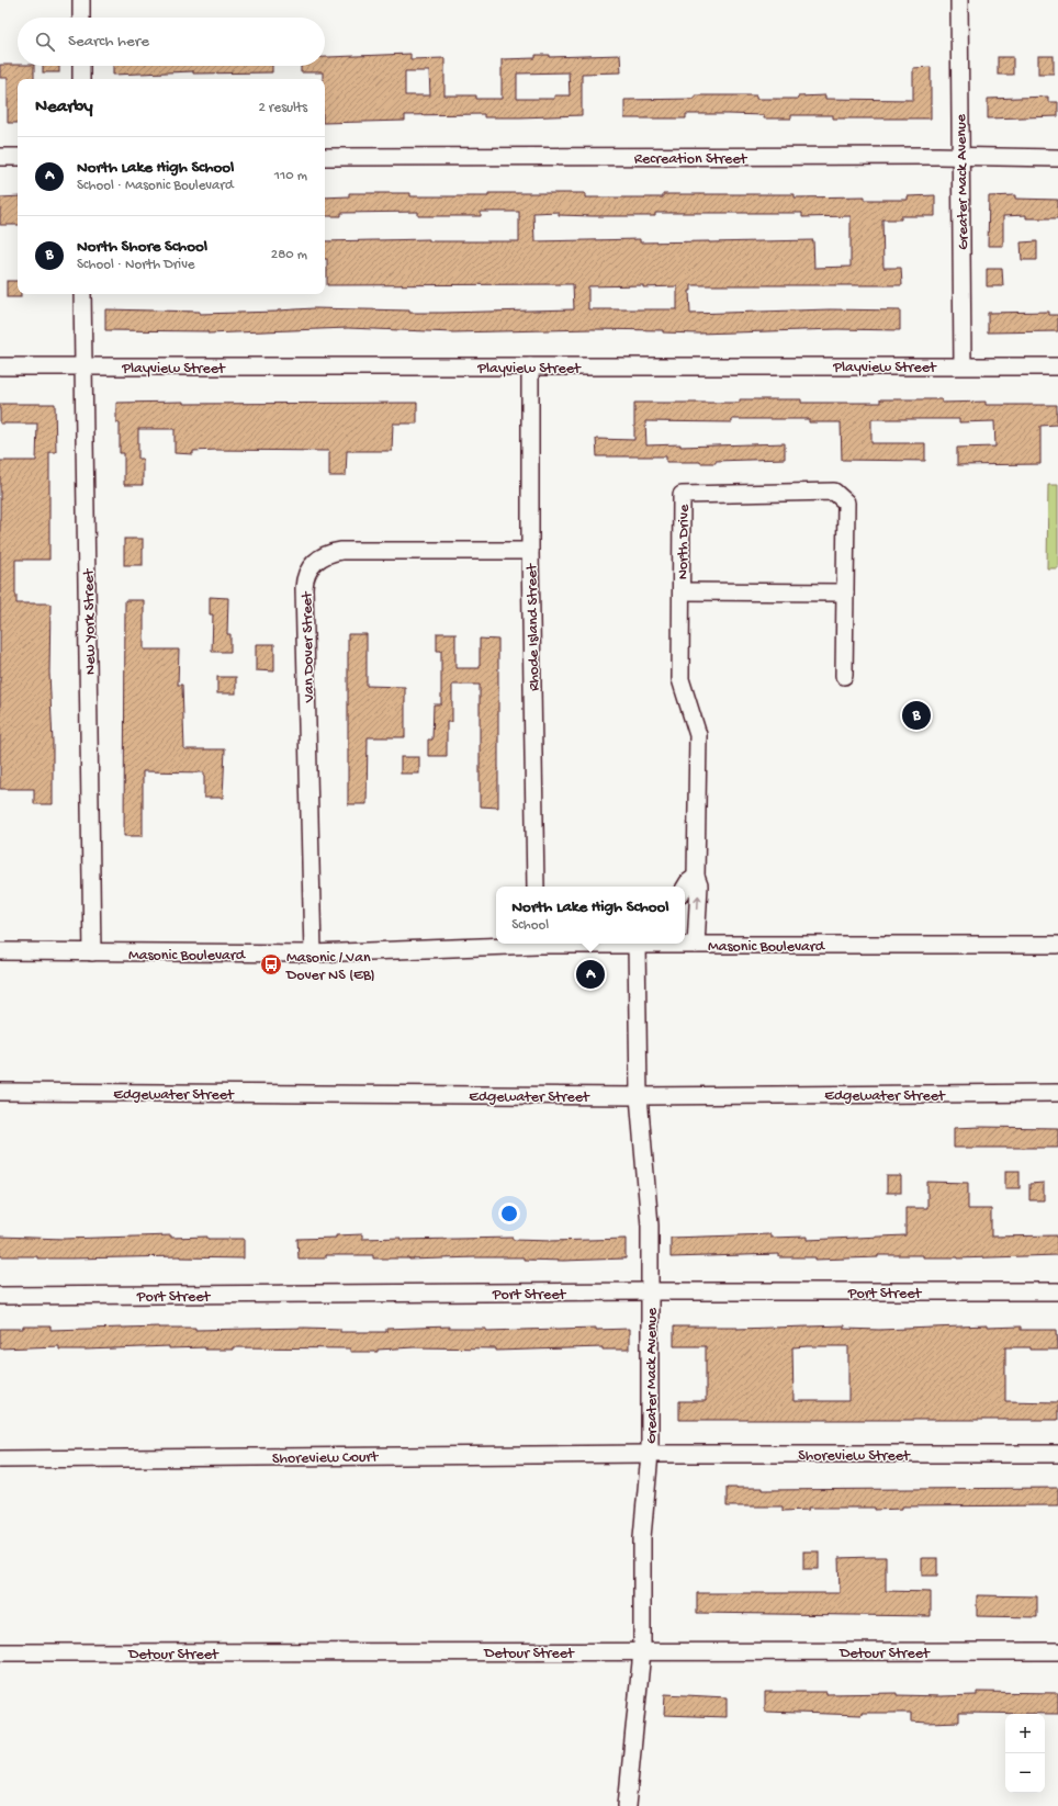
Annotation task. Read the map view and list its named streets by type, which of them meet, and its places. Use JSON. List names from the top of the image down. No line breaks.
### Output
{"streets":{"street":["Recreation Street","Greater Mack Avenue","Playview Street","North Drive","New York Street","Rhode Island Street","Van Dover Street","Masonic Boulevard","Edgewater Street","Port Street","Shoreview Street","Shoreview Court","Detour Street"]},"crossings":[["Recreation Street","Greater Mack Avenue"],["Greater Mack Avenue","Playview Street"],["Greater Mack Avenue","Masonic Boulevard"],["Greater Mack Avenue","Edgewater Street"],["Greater Mack Avenue","Port Street"],["Greater Mack Avenue","Shoreview Street"],["Greater Mack Avenue","Shoreview Court"],["Greater Mack Avenue","Detour Street"],["Playview Street","New York Street"],["Playview Street","Rhode Island Street"],["North Drive","Masonic Boulevard"],["New York Street","Masonic Boulevard"],["Rhode Island Street","Van Dover Street"],["Van Dover Street","Masonic Boulevard"],["Shoreview Street","Shoreview Court"]],"places":{"bus stop":["Masonic / Van Dover NS (EB)"]},"page":{"search":"Search here","heading":["Nearby","2 results"],"list":[{"mark":"A","name":"North Lake High School","note":"School · Masonic Boulevard","value":"110 m"},{"mark":"B","name":"North Shore School","note":"School · North Drive","value":"280 m"}],"pins":["B","A"],"popup":["North Lake High School","School"],"map_buttons":["+","−"]}}
